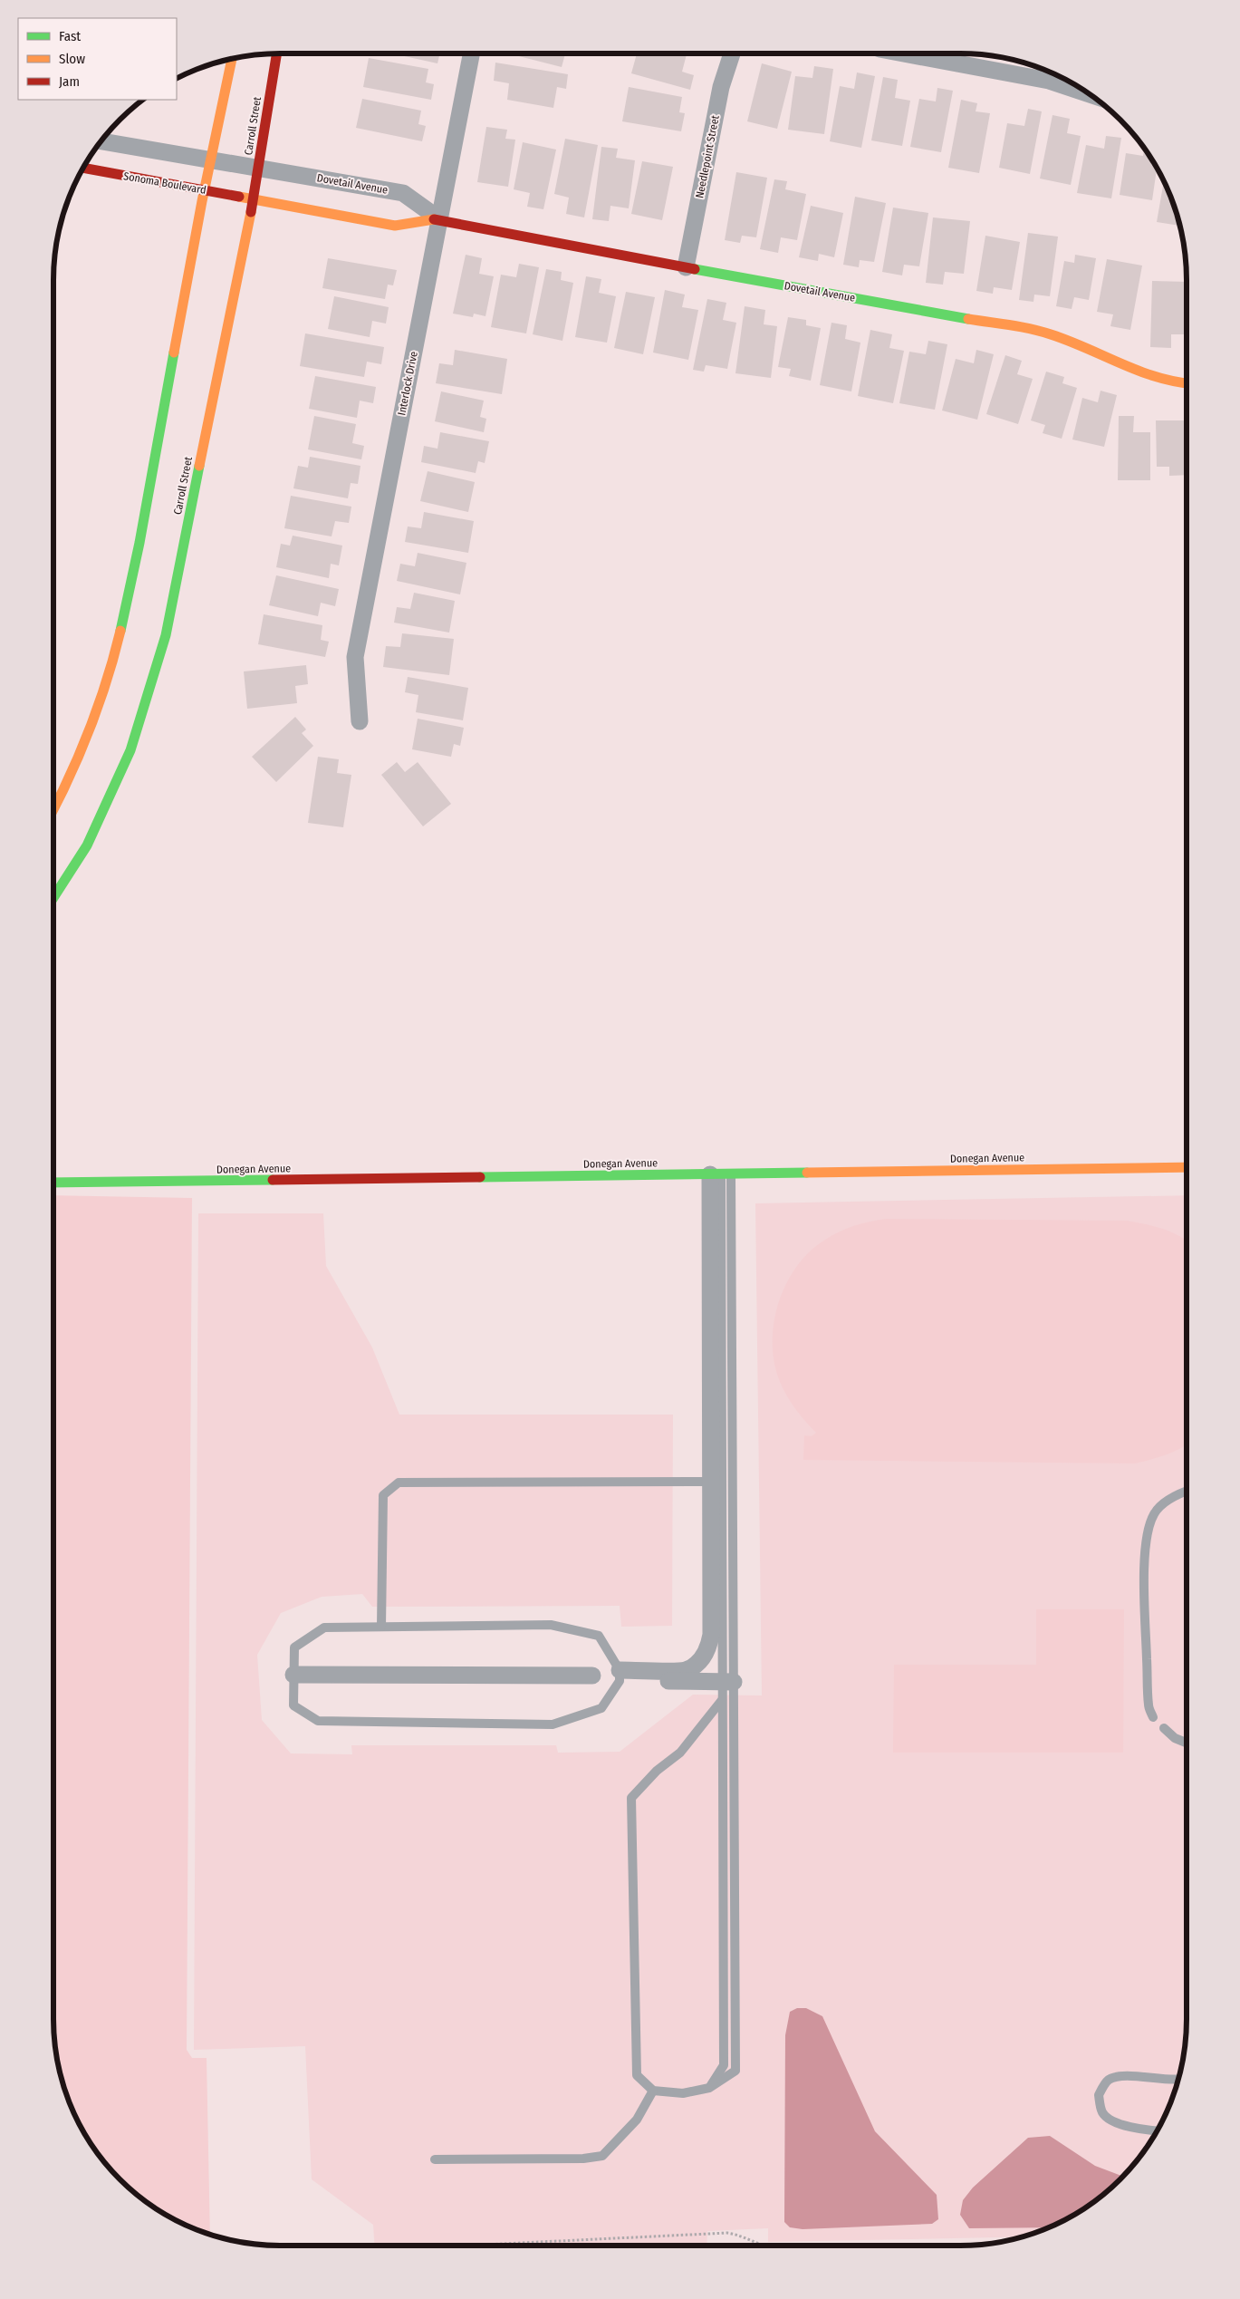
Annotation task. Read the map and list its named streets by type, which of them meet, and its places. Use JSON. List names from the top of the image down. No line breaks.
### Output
{"streets":{"street":["Carroll Street","Needlepoint Street","Sonoma Boulevard","Dovetail Avenue","Interlock Drive","Donegan Avenue"]},"crossings":[["Carroll Street","Sonoma Boulevard"],["Carroll Street","Dovetail Avenue"],["Needlepoint Street","Dovetail Avenue"],["Sonoma Boulevard","Dovetail Avenue"],["Dovetail Avenue","Interlock Drive"]],"legend":["Fast","Slow","Jam"]}
